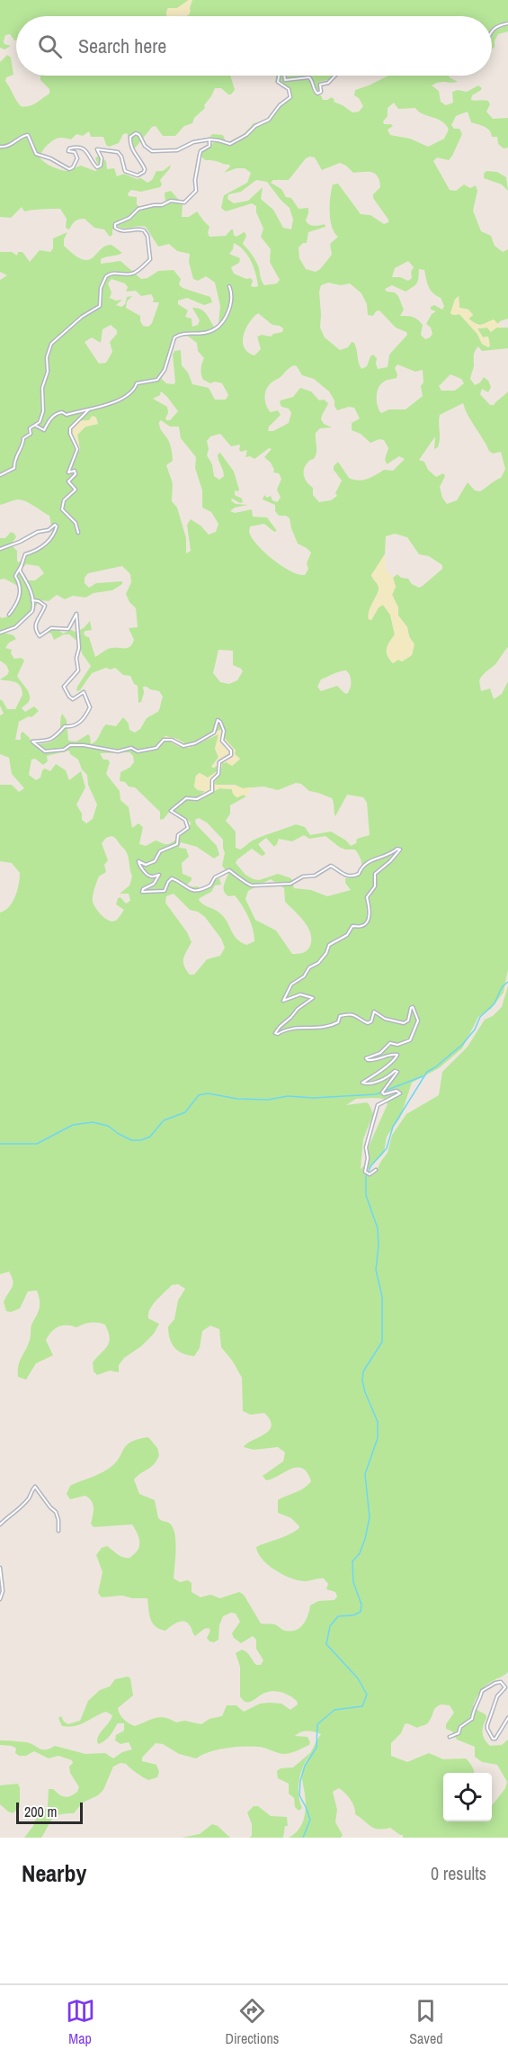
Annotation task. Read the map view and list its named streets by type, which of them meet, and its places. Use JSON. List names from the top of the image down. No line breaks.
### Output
{"scale_bar":"200 m","page":{"search":"Search here","scale":"200 m","heading":["Nearby","0 results"],"nav":["Map","Directions","Saved"]}}
